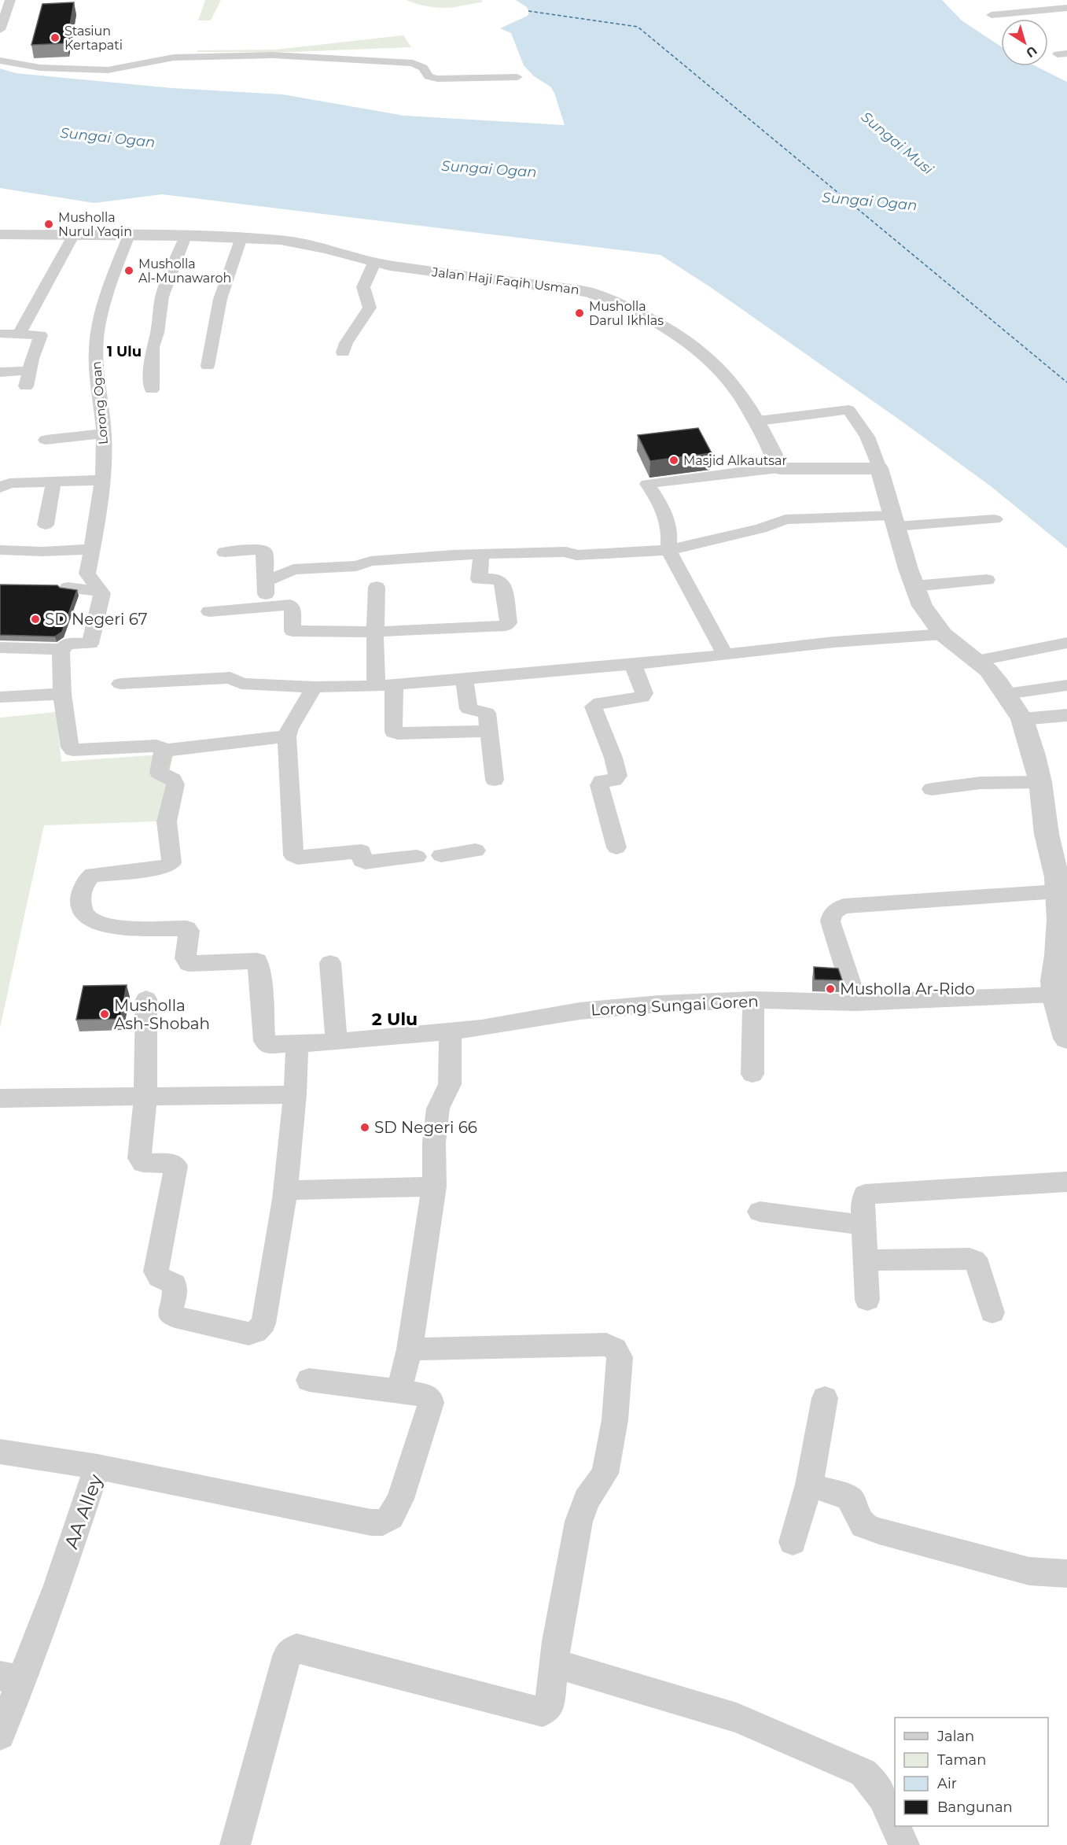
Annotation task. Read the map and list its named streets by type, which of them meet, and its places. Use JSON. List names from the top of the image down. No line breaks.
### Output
{"streets":{"street":["Jalan Haji Faqih Usman","Lorong Ogan","Lorong Sungai Goren","AA Alley"]},"crossings":[["Jalan Haji Faqih Usman","Lorong Ogan"]],"districts":["1 Ulu","2 Ulu"],"water":["Sungai Ogan","Sungai Musi"],"places":["Stasiun Kertapati","Musholla Nurul Yaqin","Musholla Al-Munawaroh","Musholla Darul Ikhlas","Masjid Alkautsar","SD Negeri 67","Musholla Ar-Rido","Musholla Ash-Shobah","SD Negeri 66"],"legend":["Jalan","Taman","Air","Bangunan"],"north":"bottom right"}
